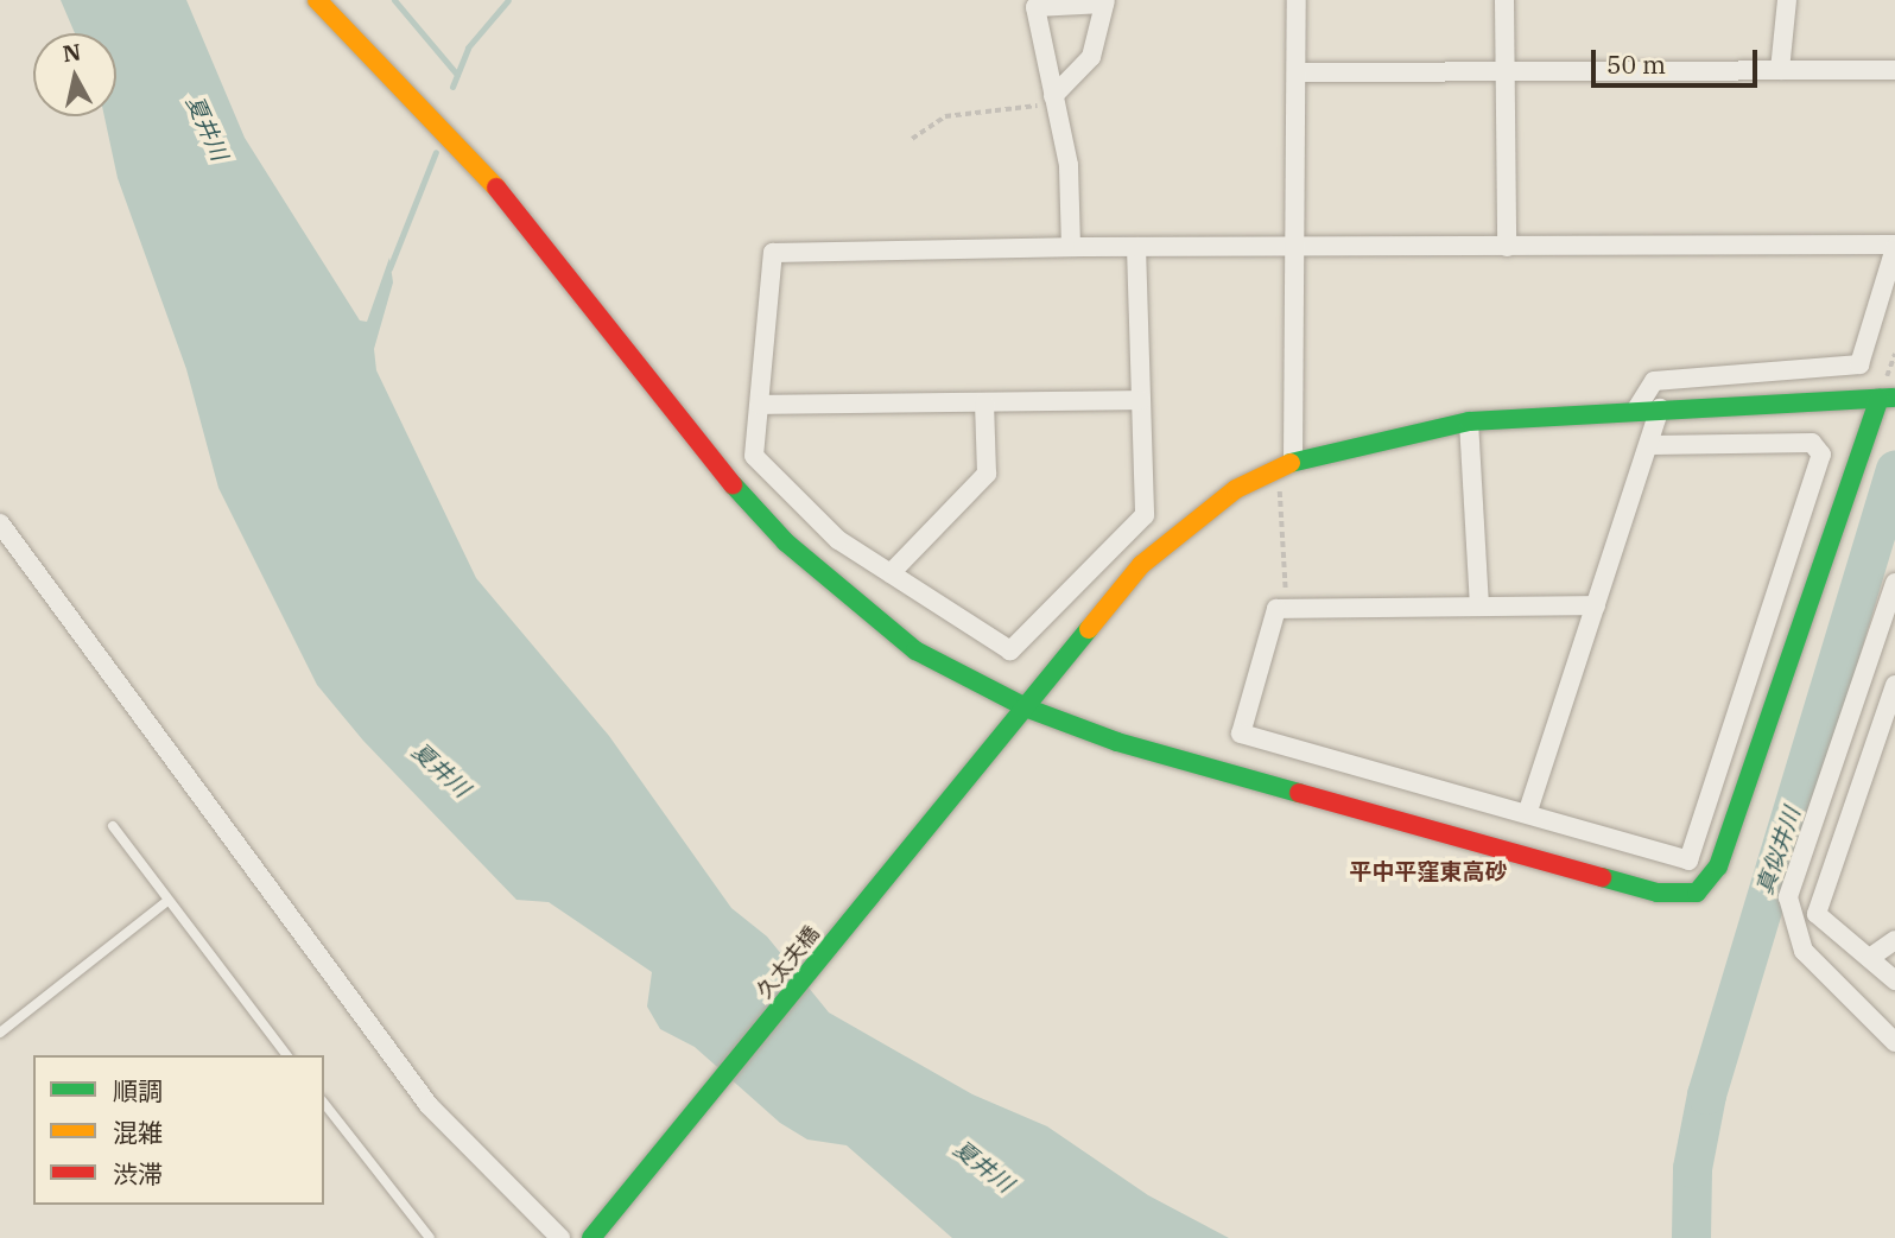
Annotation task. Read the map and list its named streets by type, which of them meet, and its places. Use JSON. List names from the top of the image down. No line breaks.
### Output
{"streets":{"street":["久太夫橋"]},"districts":["平中平窪東高砂"],"water":["夏井川","真似井川"],"legend":["順調","混雑","渋滞"],"scale_bar":"50 m","north":"top"}
